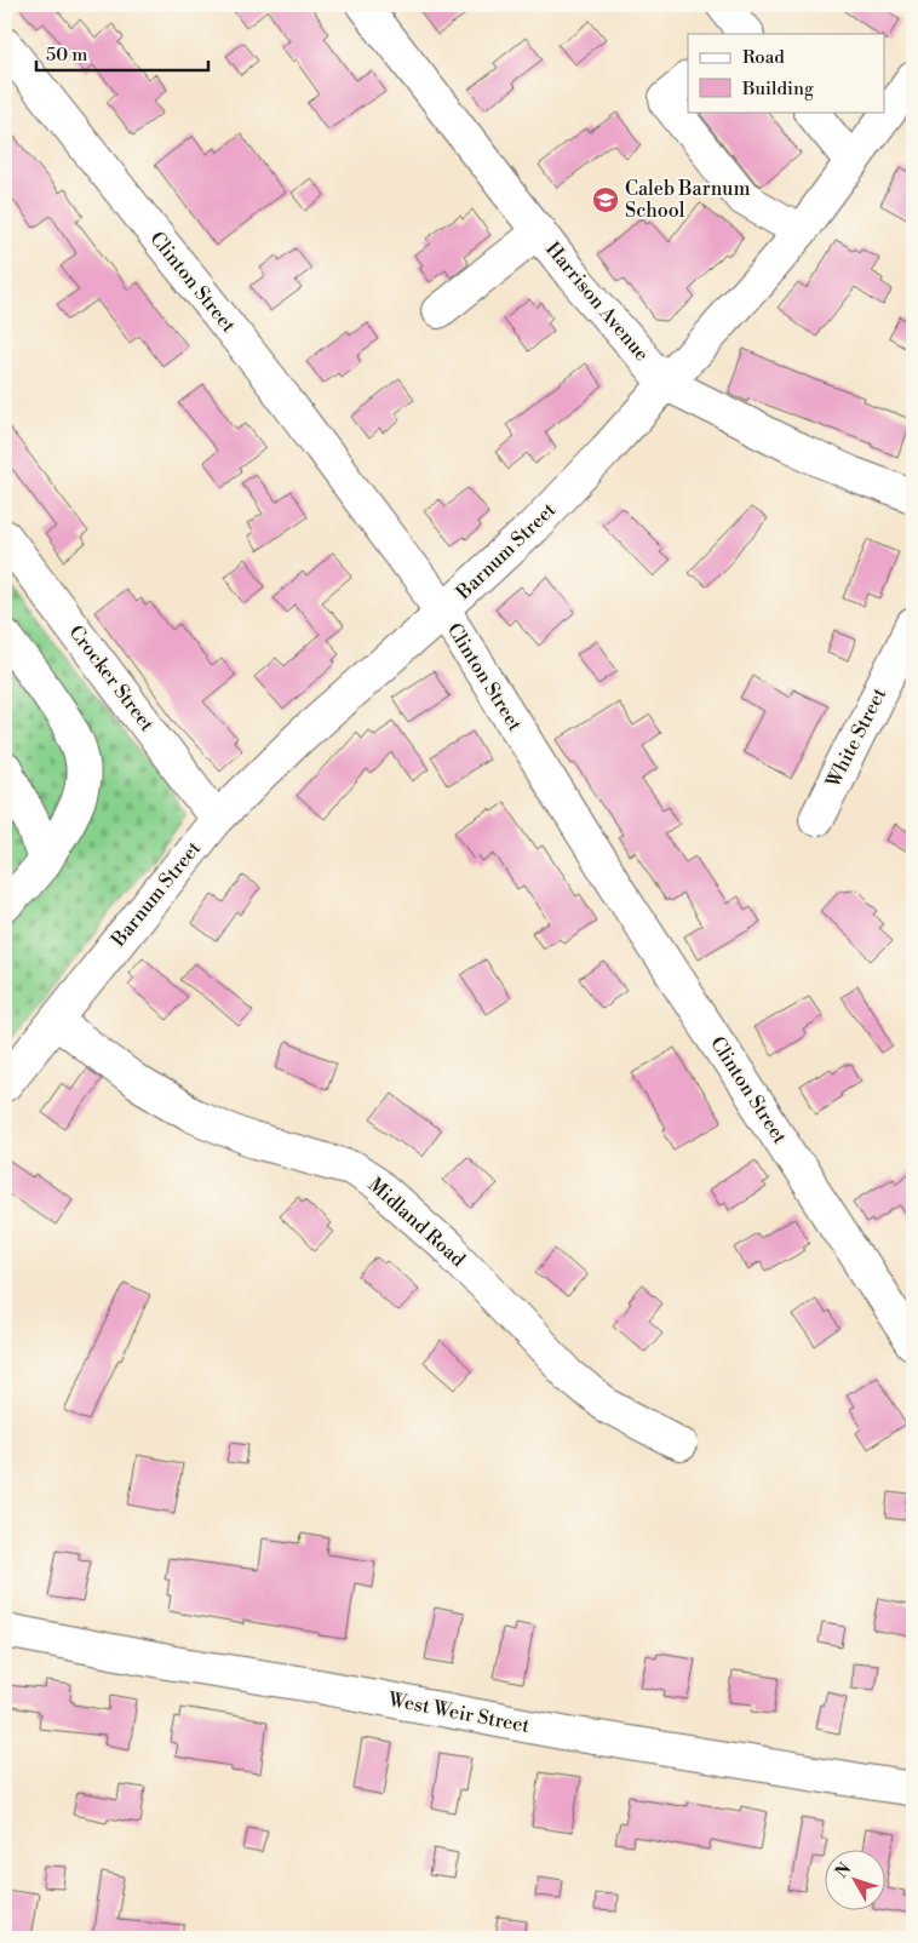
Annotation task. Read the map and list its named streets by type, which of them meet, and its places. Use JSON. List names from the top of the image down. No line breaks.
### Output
{"streets":{"street":["Clinton Street","Harrison Avenue","Barnum Street","Crocker Street","White Street","Midland Road","West Weir Street"]},"crossings":[["Clinton Street","Barnum Street"],["Harrison Avenue","Barnum Street"],["Barnum Street","Crocker Street"],["Barnum Street","Midland Road"]],"places":{"school or university":["Caleb Barnum School"]},"legend":["Road","Building"],"scale_bar":"50 m","north":"top left"}
